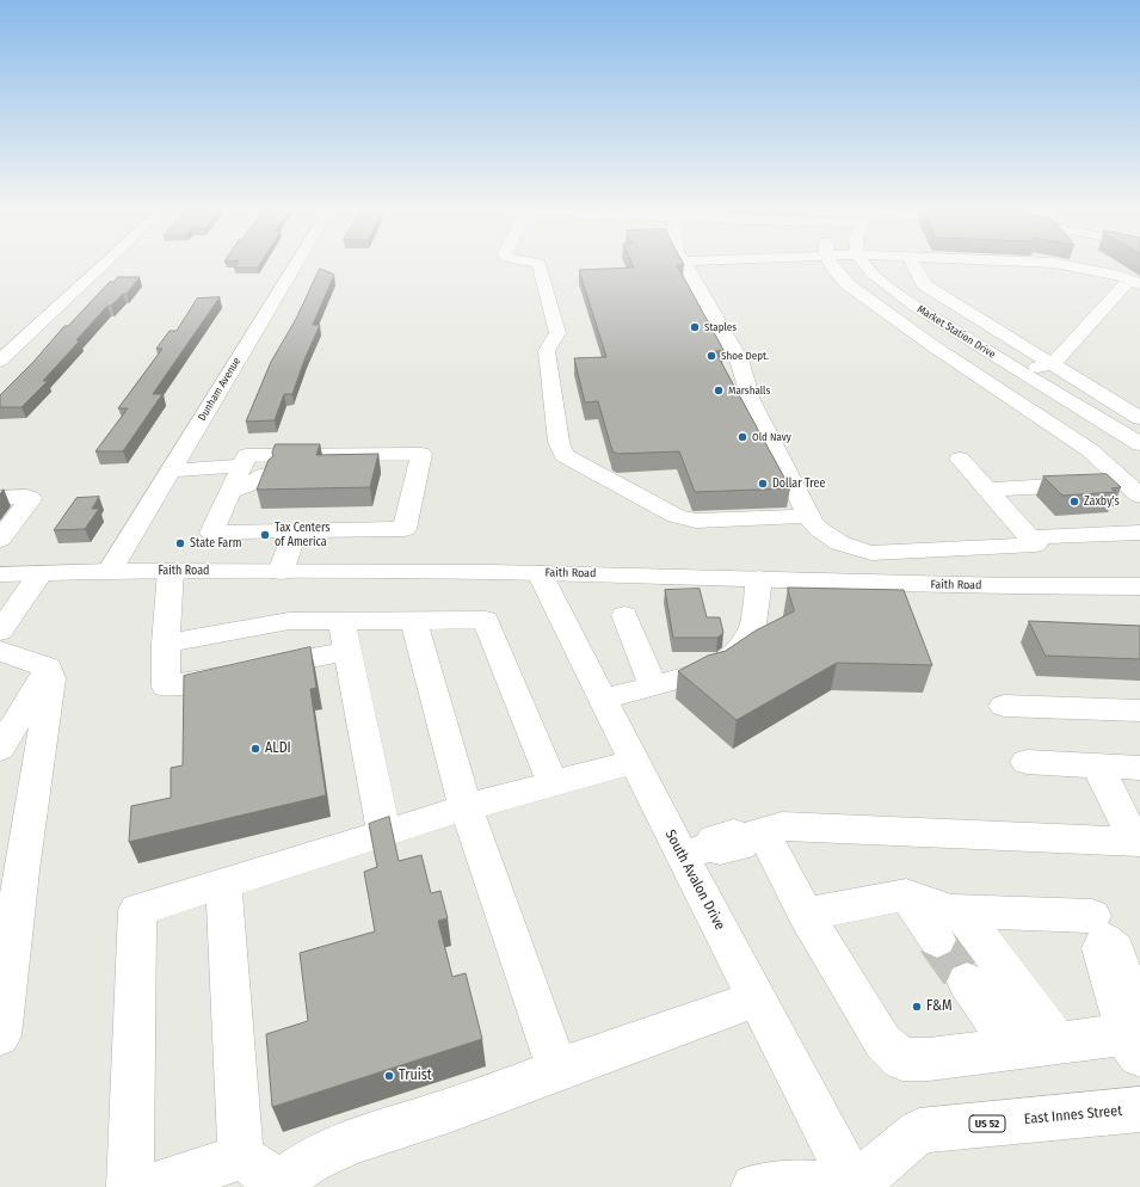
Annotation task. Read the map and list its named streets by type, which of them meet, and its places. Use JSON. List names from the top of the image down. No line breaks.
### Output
{"streets":{"street":["Market Station Drive","Dunham Avenue","Faith Road","South Avalon Drive","East Innes Street","US 52"]},"crossings":[["Dunham Avenue","Faith Road"],["Faith Road","South Avalon Drive"],["South Avalon Drive","East Innes Street"]],"places":["Staples","Shoe Dept.","Marshalls","Old Navy","Dollar Tree","Zaxby's","Tax Centers of America","State Farm","ALDI","F&M","Truist"]}
